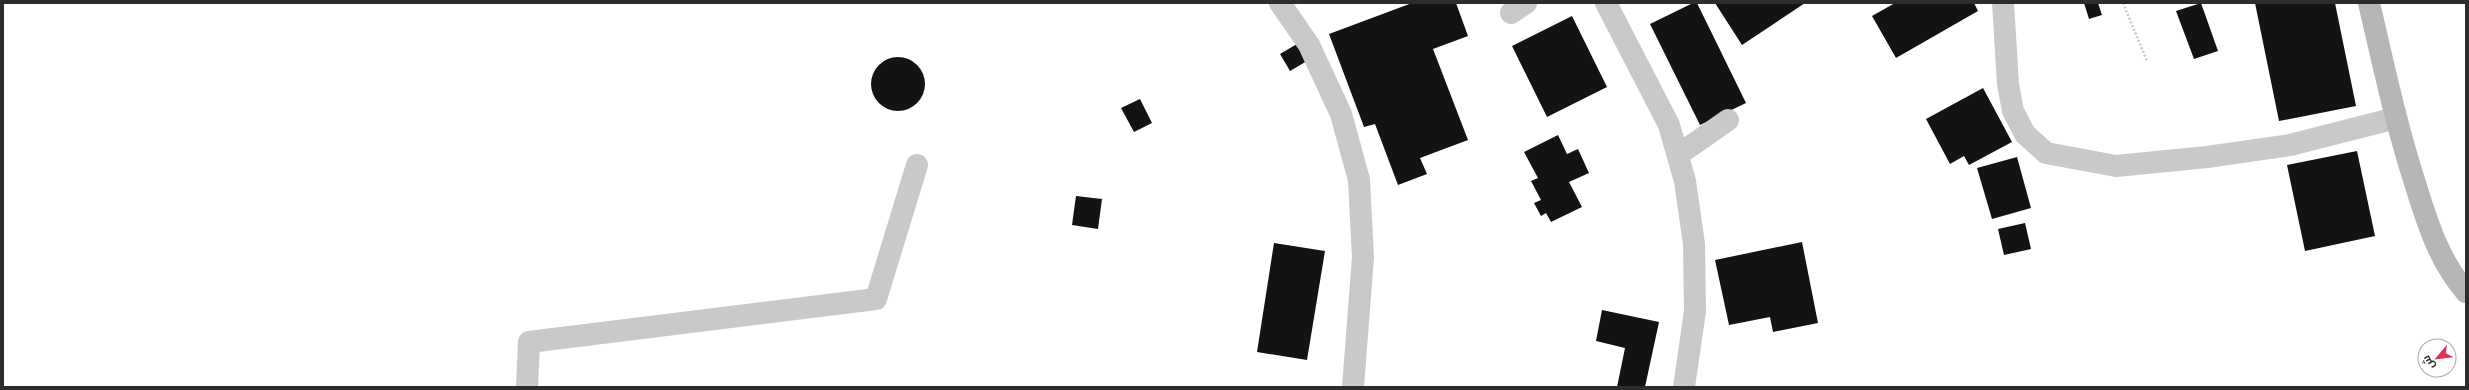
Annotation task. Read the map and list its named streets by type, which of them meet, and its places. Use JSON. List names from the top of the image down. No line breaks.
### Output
{"north":"bottom left"}
